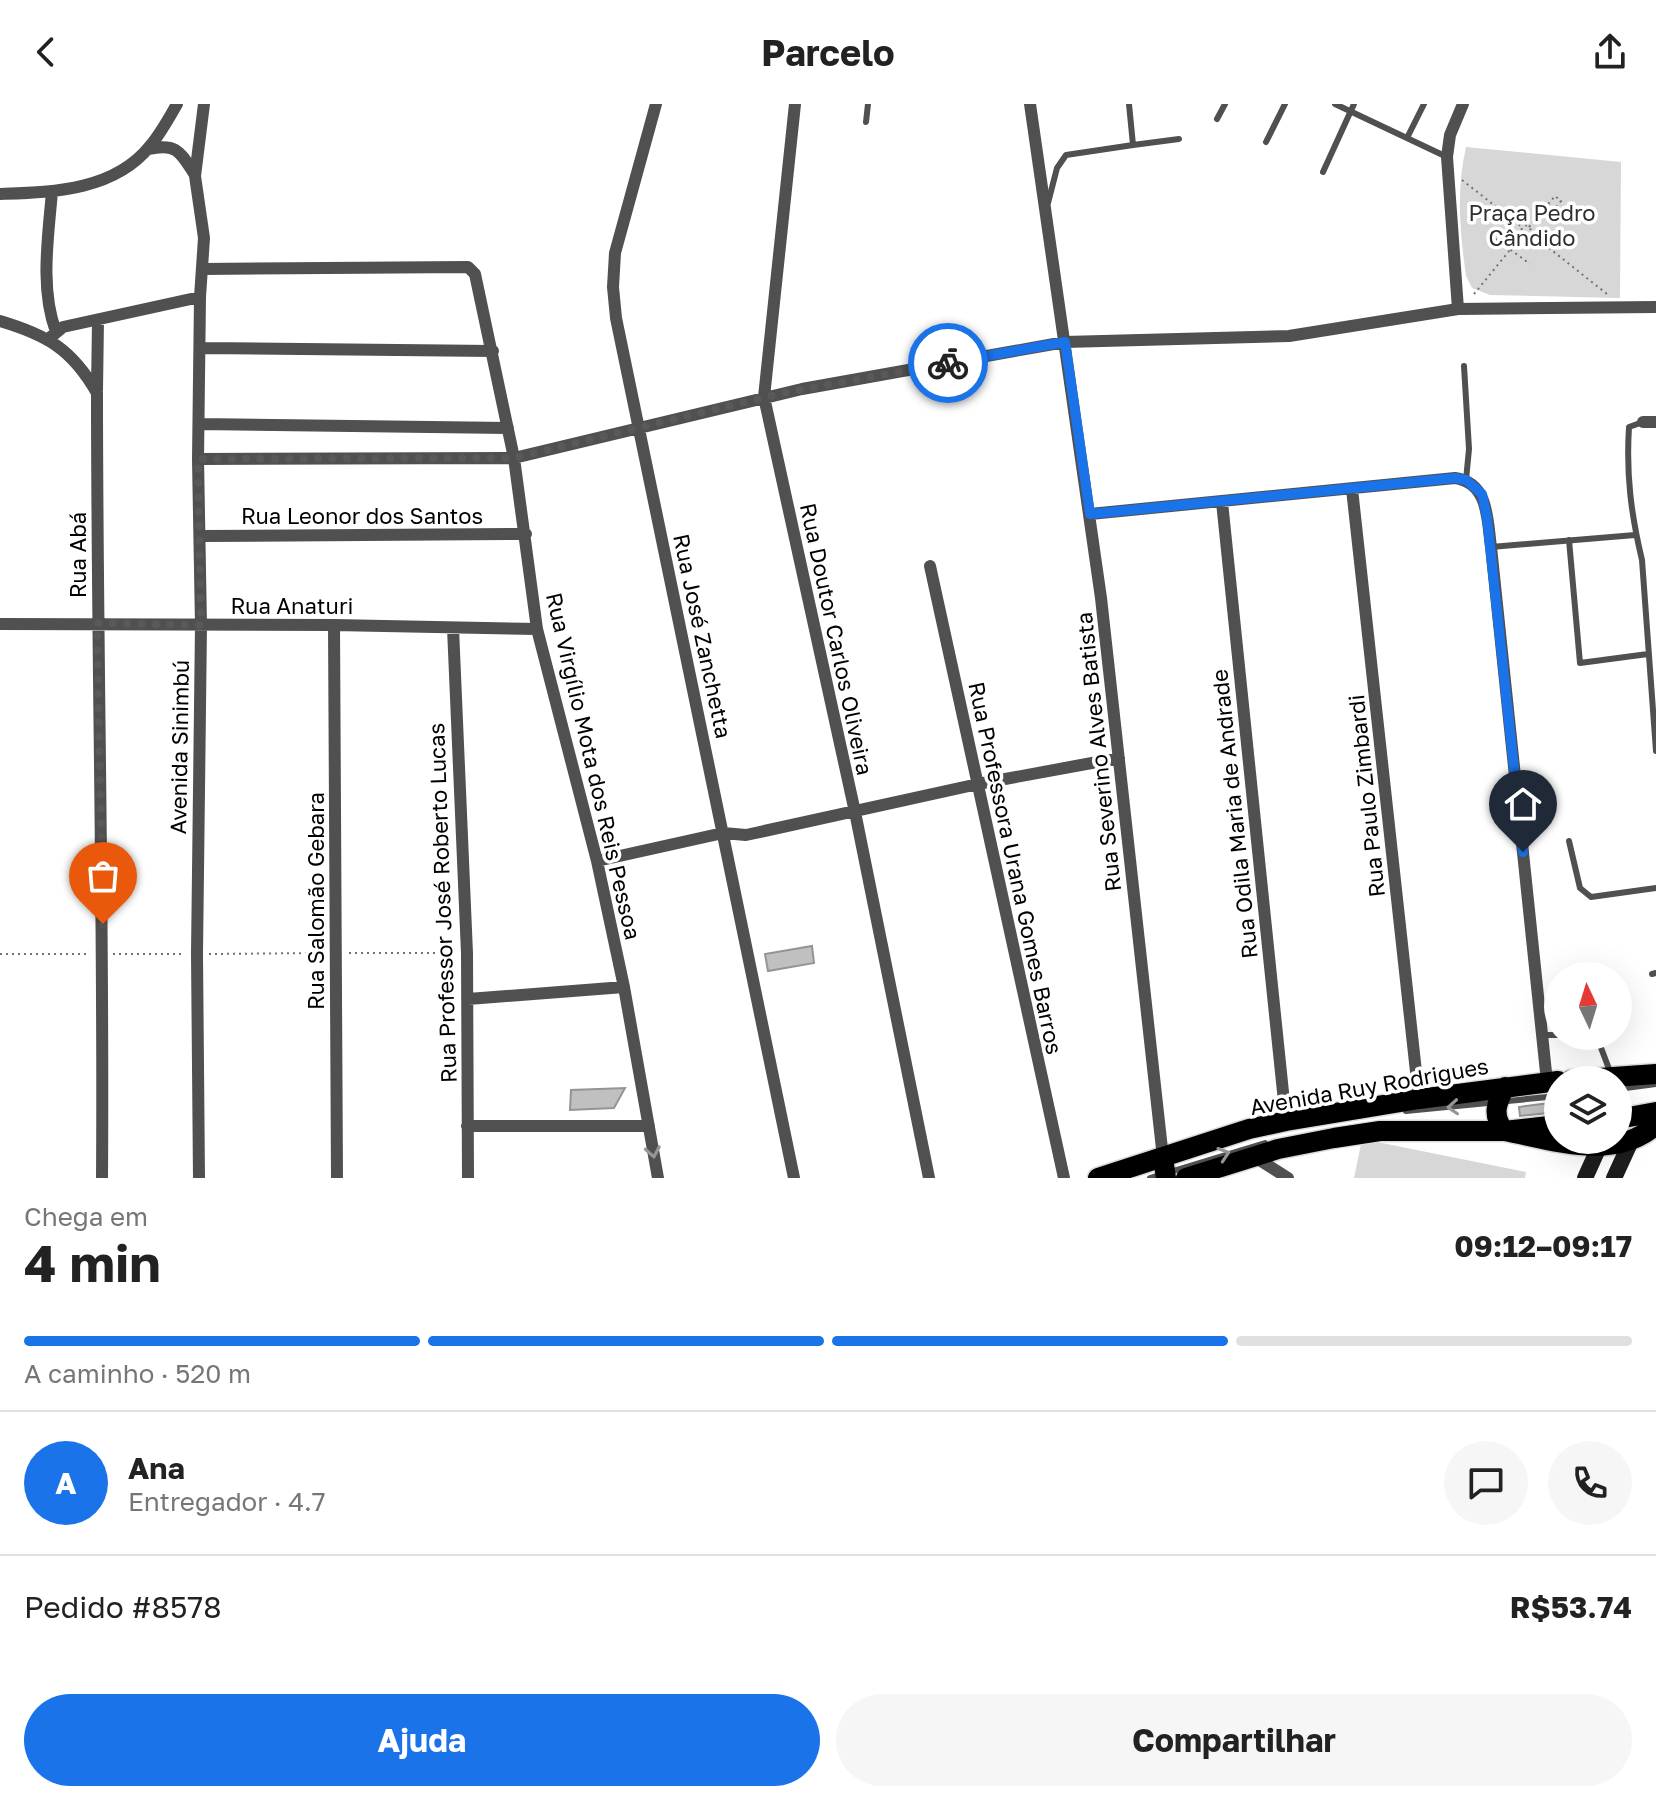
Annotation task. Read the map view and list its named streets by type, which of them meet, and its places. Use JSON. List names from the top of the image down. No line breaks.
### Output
{"streets":{"main road":["Avenida Ruy Rodrigues"],"street":["Rua Leonor dos Santos","Rua Abá","Rua Anaturi","Rua José Zanchetta","Rua Doutor Carlos Oliveira","Avenida Sinimbú","Rua Severino Alves Batista","Rua Virgílio Mota dos Reis Pessoa","Rua Paulo Zimbardi","Rua Odila Maria de Andrade","Rua Professora Urana Gomes Barros","Rua Salomão Gebara","Rua Professor José Roberto Lucas"]},"crossings":[["Rua Leonor dos Santos","Avenida Sinimbú"],["Rua Leonor dos Santos","Rua Virgílio Mota dos Reis Pessoa"],["Rua Abá","Rua Anaturi"],["Rua Anaturi","Avenida Sinimbú"],["Rua Anaturi","Rua Virgílio Mota dos Reis Pessoa"],["Rua Anaturi","Rua Salomão Gebara"],["Rua Anaturi","Rua Professor José Roberto Lucas"],["Avenida Sinimbú","Rua Virgílio Mota dos Reis Pessoa"],["Rua Severino Alves Batista","Avenida Ruy Rodrigues"],["Rua Paulo Zimbardi","Avenida Ruy Rodrigues"],["Rua Odila Maria de Andrade","Avenida Ruy Rodrigues"]],"parks":["Praça Pedro Cândido"],"north":"top","page":{"header":"Parcelo","heading":["4 min","Chega em","09:12–09:17"],"panel":["Ana","Entregador · 4.7","Pedido #8578","R$53.74"],"bar":"A caminho · 520 m","round":"A","buttons":["Ajuda","Compartilhar"]}}
